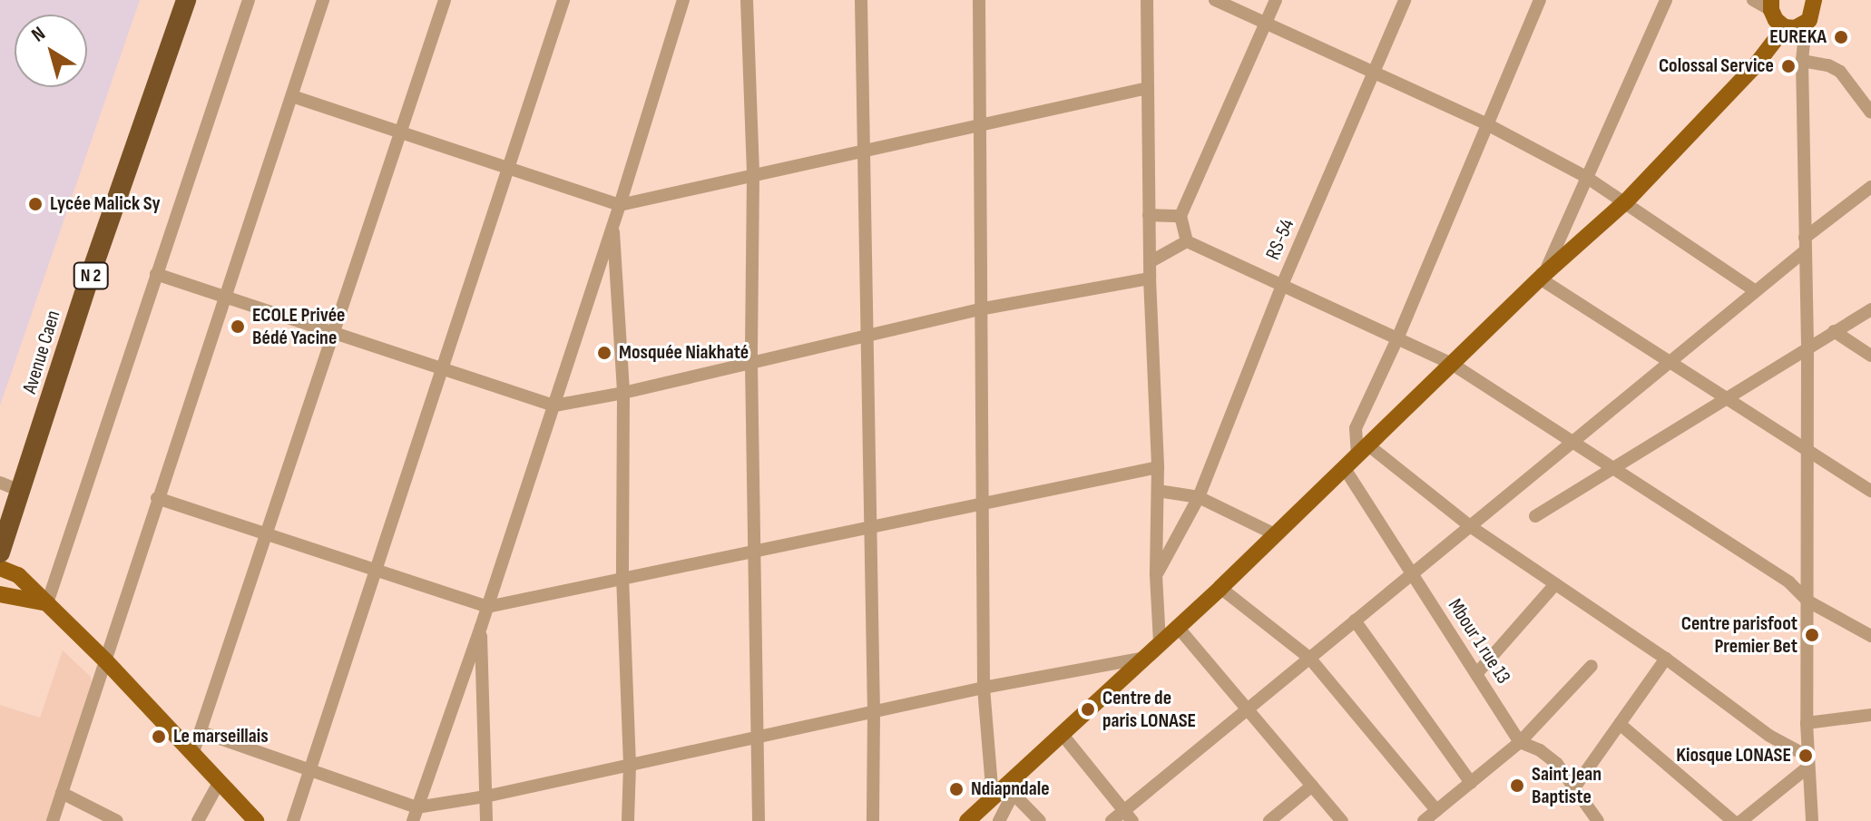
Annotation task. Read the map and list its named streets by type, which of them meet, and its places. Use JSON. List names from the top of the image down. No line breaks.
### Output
{"streets":{"highway":["N 2","Avenue Caen"],"street":["RS-54","Mbour 1 rue 13"]},"places":["EUREKA","Colossal Service","Lycée Malick Sy","ECOLE Privée Bédé Yacine","Mosquée Niakhaté","Centre parisfoot Premier Bet","Centre de paris LONASE","Le marseillais","Kiosque LONASE","Saint Jean Baptiste","Ndiapndale"],"north":"top left"}
